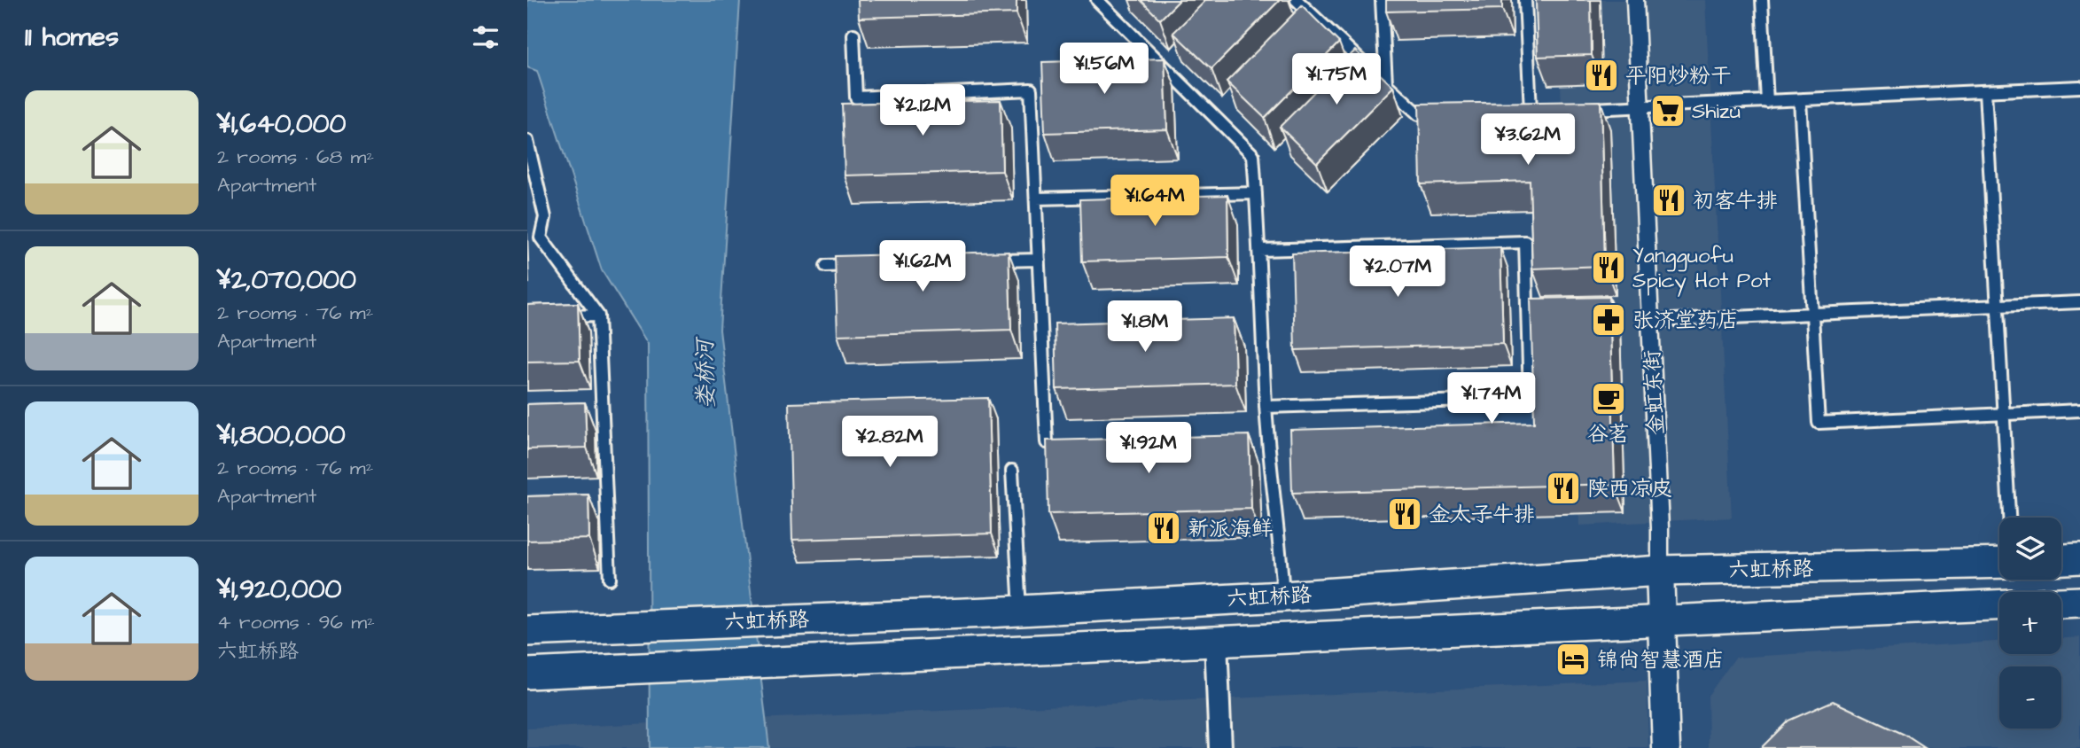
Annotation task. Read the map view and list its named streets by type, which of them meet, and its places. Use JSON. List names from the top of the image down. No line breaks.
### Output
{"streets":{"main road":["六虹桥路"],"street":["金虹东街"]},"crossings":[["金虹东街","六虹桥路"]],"water":["娄桥河"],"places":{"restaurant":["平阳炒粉干","初客牛排","Yangguofu Spicy Hot Pot","陕西凉皮","金太子牛排","新派海鲜"],"supermarket":["Shizu"],"pharmacy":["张济堂药店"],"cafe":["谷茗"],"hotel":["锦尚智慧酒店"]},"page":{"heading":"11 homes","price":["¥1.56M","¥1.75M","¥2.12M","¥3.62M","¥1.64M","¥1.62M","¥2.07M","¥1.8M","¥1.74M","¥2.82M","¥1.92M"],"list":[{"name":"¥1,640,000","note":"2 rooms · 68 m² · Apartment"},{"name":"¥2,070,000","note":"2 rooms · 76 m² · Apartment"},{"name":"¥1,800,000","note":"2 rooms · 76 m² · Apartment"},{"name":"¥1,920,000","note":"4 rooms · 96 m² · 六虹桥路"}],"map_buttons":["+","−"]}}
